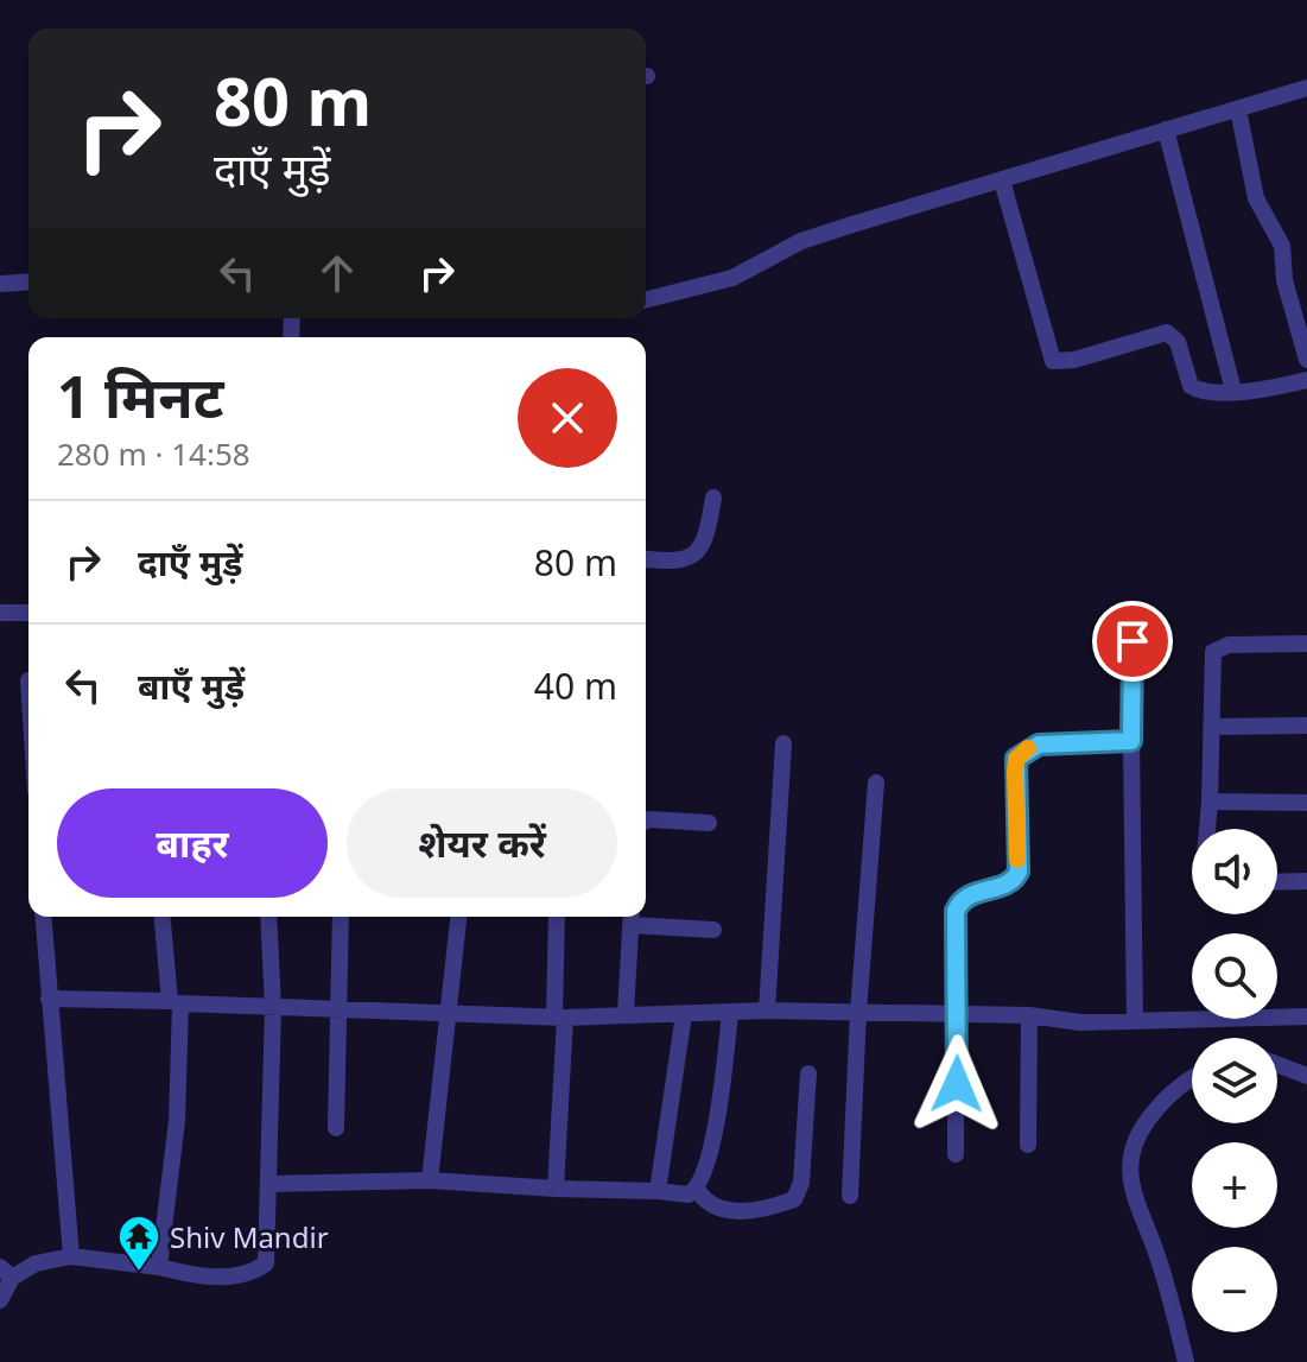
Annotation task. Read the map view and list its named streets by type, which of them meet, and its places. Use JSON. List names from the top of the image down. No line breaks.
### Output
{"places":{"temple":["Shiv Mandir"]},"page":{"turn":["80 m","दाएँ मुड़ें"],"heading":["1 मिनट","280 m · 14:58"],"list":[{"name":"दाएँ मुड़ें","value":"80 m"},{"name":"बाएँ मुड़ें","value":"40 m"}],"buttons":["बाहर","शेयर करें"],"map_buttons":["+","−"]}}
